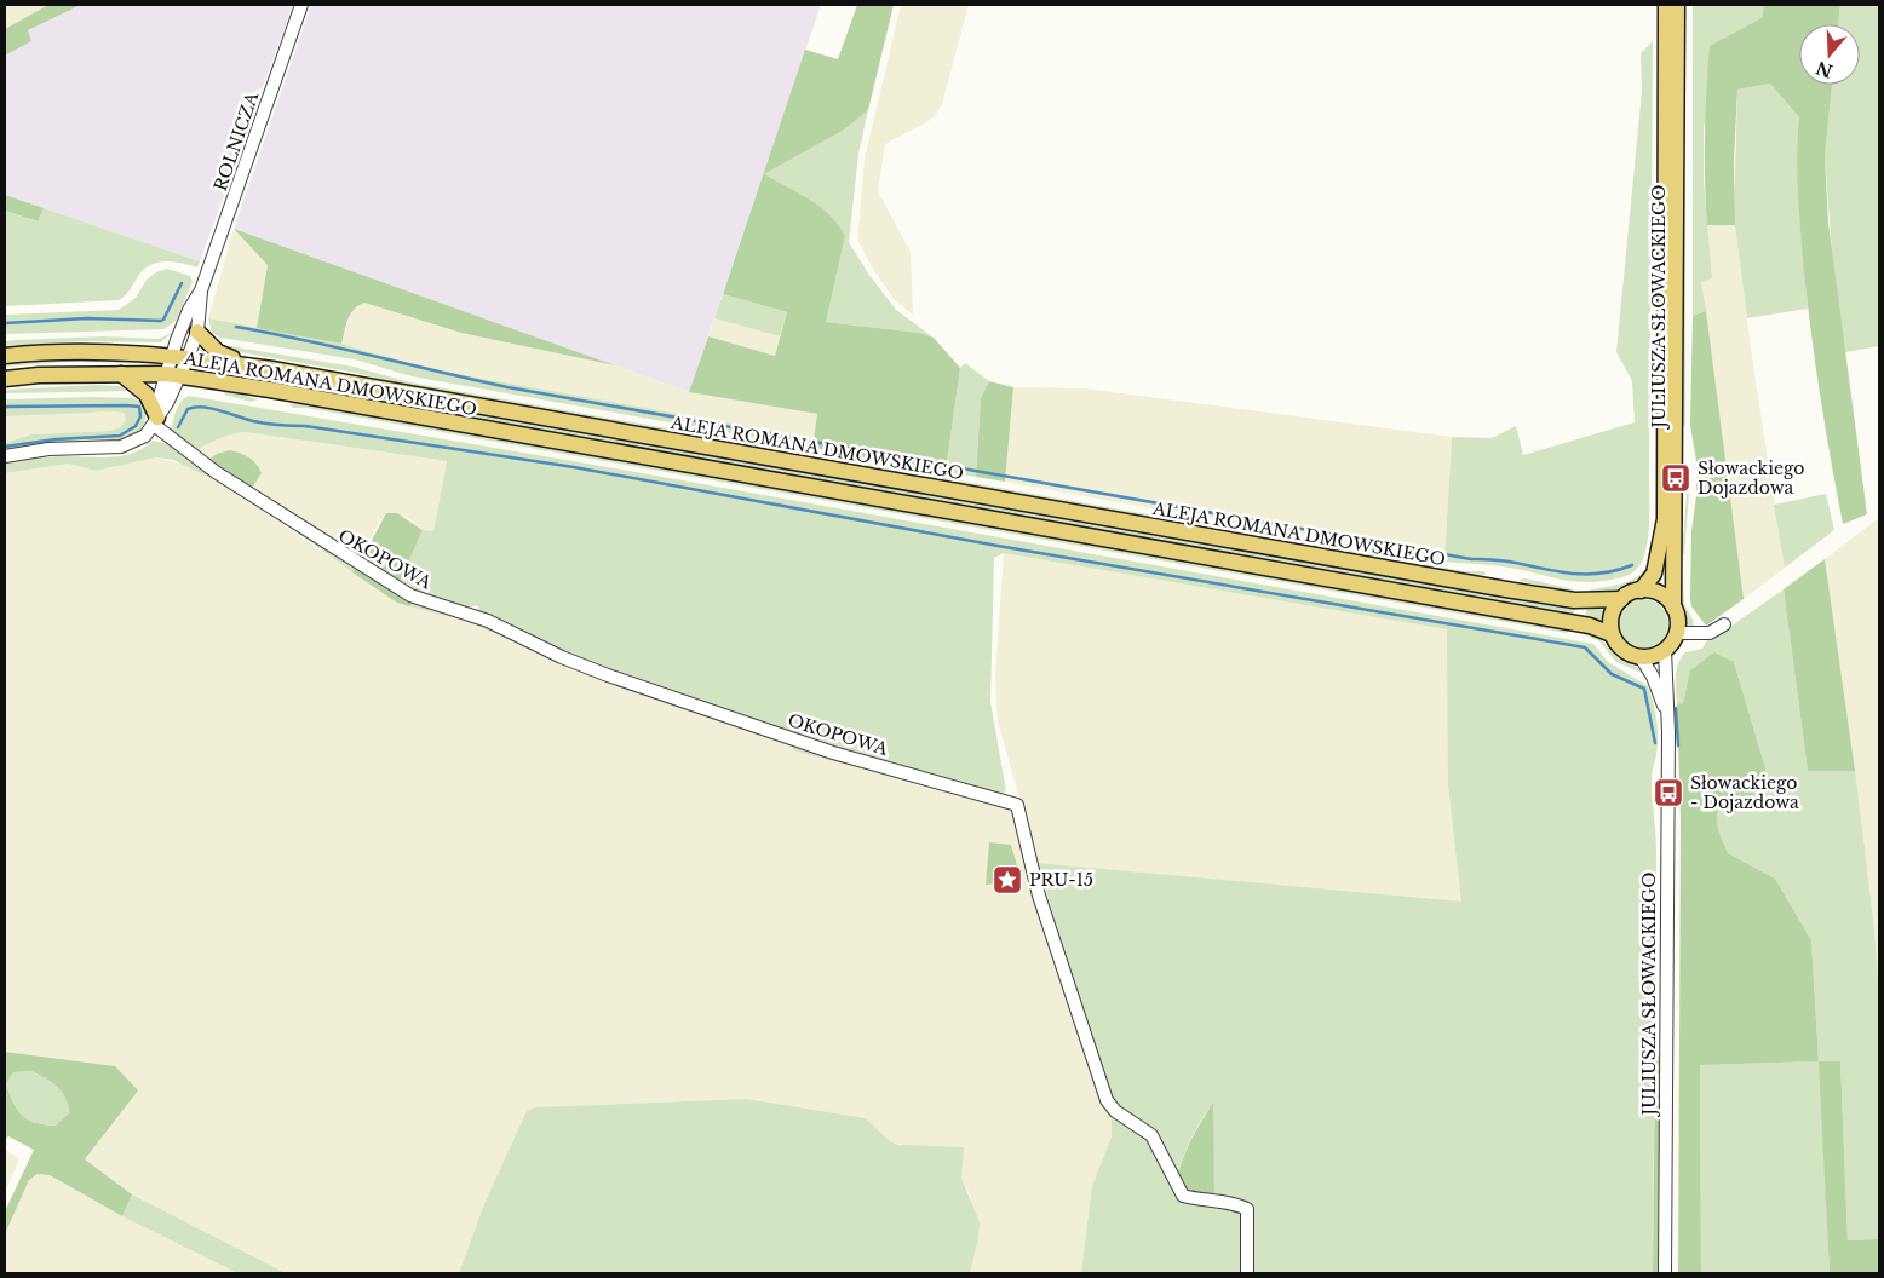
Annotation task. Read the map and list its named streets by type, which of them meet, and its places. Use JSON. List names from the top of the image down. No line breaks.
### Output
{"streets":{"main road":["JULIUSZA SŁOWACKIEGO","ALEJA ROMANA DMOWSKIEGO"],"street":["ROLNICZA","OKOPOWA"]},"crossings":[["ROLNICZA","ALEJA ROMANA DMOWSKIEGO"],["ROLNICZA","OKOPOWA"],["JULIUSZA SŁOWACKIEGO","ALEJA ROMANA DMOWSKIEGO"]],"places":{"bus stop":["Słowackiego Dojazdowa","Słowackiego - Dojazdowa"],"place":["PRU-15"]},"north":"bottom"}
